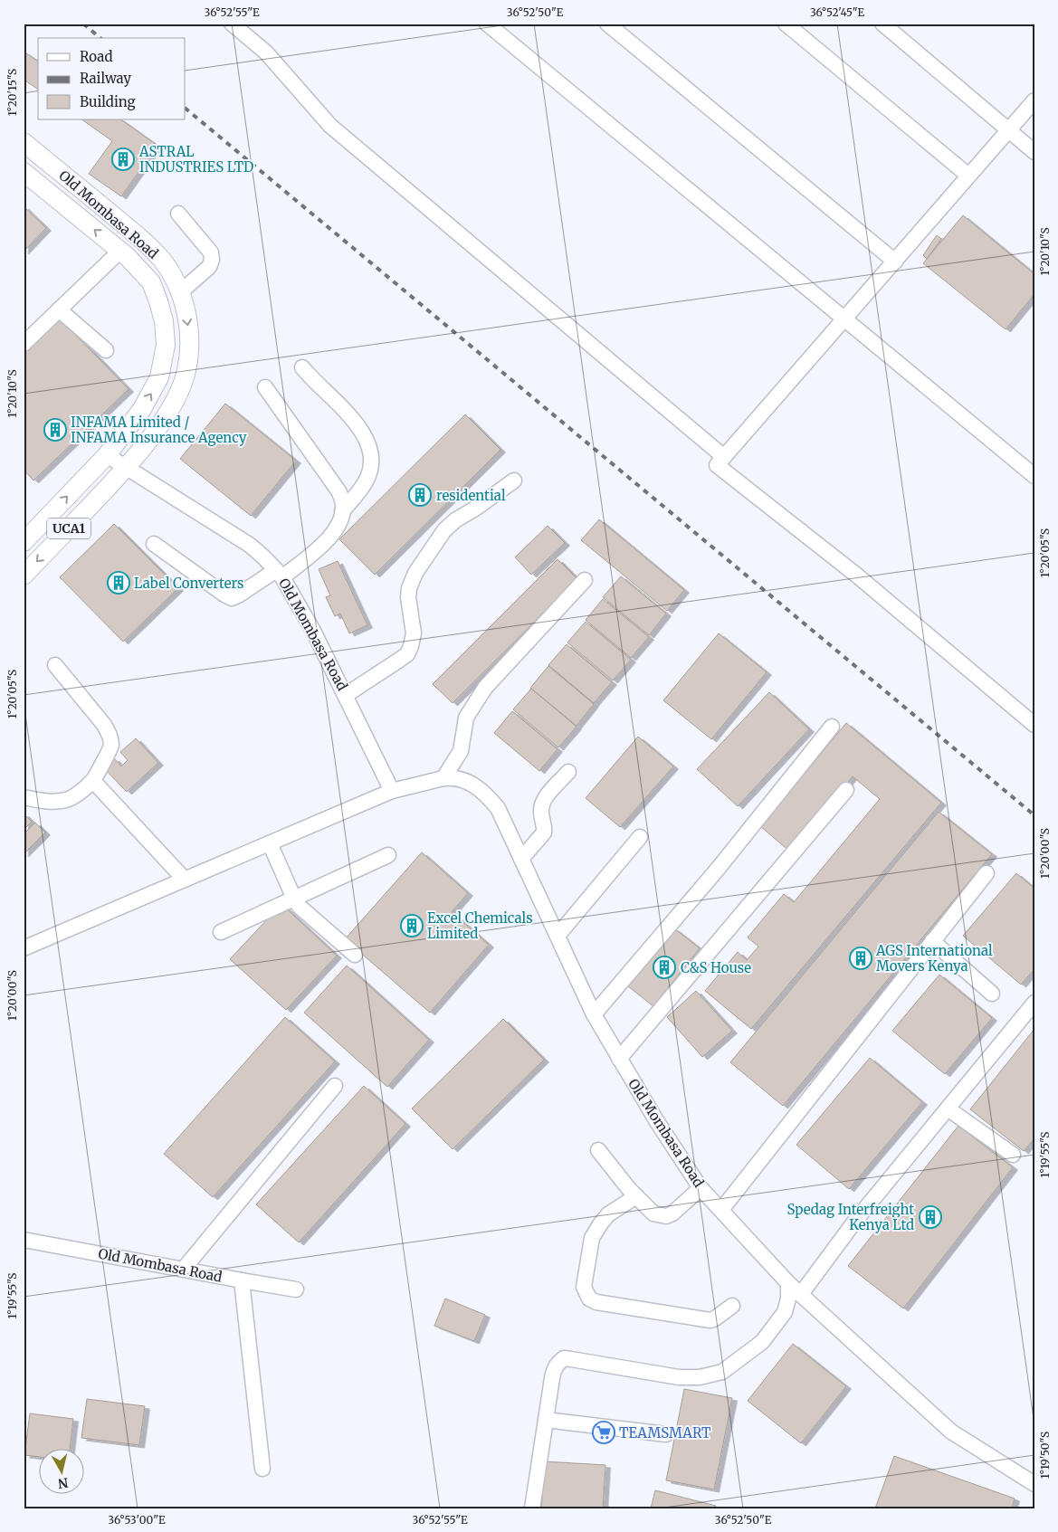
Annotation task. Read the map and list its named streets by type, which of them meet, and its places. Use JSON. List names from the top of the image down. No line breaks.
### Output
{"streets":{"main road":["Old Mombasa Road","UCA1"]},"places":{"building":["ASTRAL INDUSTRIES LTD","INFAMA Limited / INFAMA Insurance Agency","residential","Label Converters","Excel Chemicals Limited","AGS International Movers Kenya","C&S House","Spedag Interfreight Kenya Ltd"],"supermarket":["TEAMSMART"]},"legend":["Road","Railway","Building"],"north":"bottom","coordinates":["36°52'55\"E","36°52'50\"E","36°52'45\"E","1°20'15\"S","1°20'10\"S","1°20'05\"S","1°20'00\"S","1°19'55\"S","1°19'50\"S","36°53'00\"E"]}
